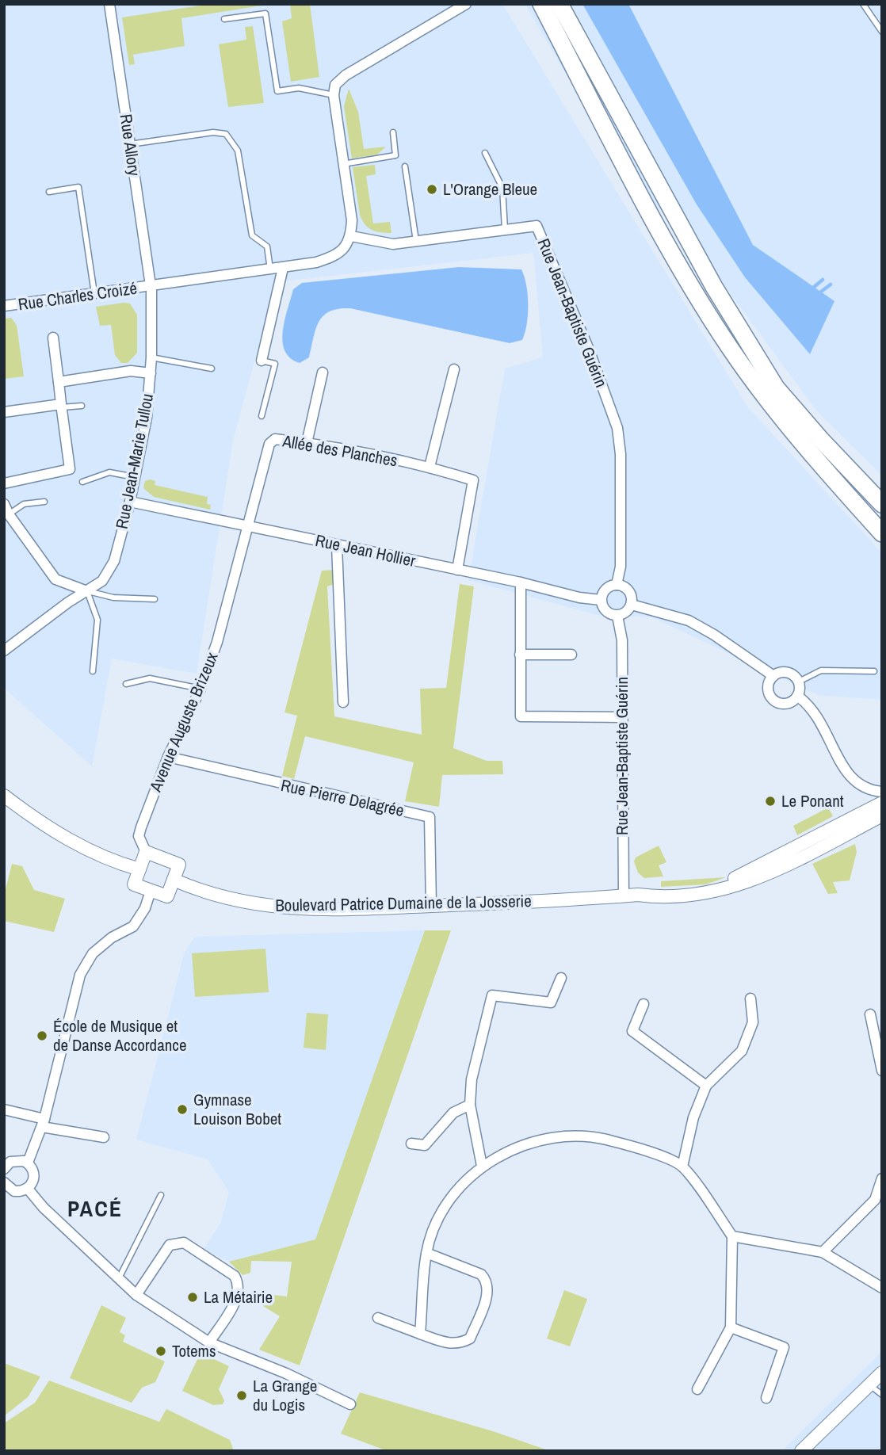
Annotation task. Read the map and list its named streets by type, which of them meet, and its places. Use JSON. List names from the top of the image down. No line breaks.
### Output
{"streets":{"street":["Rue Allory","Rue Charles Croizé","Rue Jean-Baptiste Guérin","Allée des Planches","Rue Jean-Marie Tullou","Rue Jean Hollier","Avenue Auguste Brizeux","Rue Pierre Delagrée","Boulevard Patrice Dumaine de la Josserie"]},"crossings":[["Rue Allory","Rue Charles Croizé"],["Rue Allory","Rue Jean-Marie Tullou"],["Rue Charles Croizé","Rue Jean-Baptiste Guérin"],["Rue Charles Croizé","Rue Jean-Marie Tullou"],["Rue Jean-Baptiste Guérin","Rue Jean Hollier"],["Rue Jean-Baptiste Guérin","Boulevard Patrice Dumaine de la Josserie"],["Allée des Planches","Rue Jean Hollier"],["Allée des Planches","Avenue Auguste Brizeux"],["Rue Jean-Marie Tullou","Rue Jean Hollier"],["Rue Jean Hollier","Avenue Auguste Brizeux"],["Avenue Auguste Brizeux","Rue Pierre Delagrée"],["Rue Pierre Delagrée","Boulevard Patrice Dumaine de la Josserie"]],"districts":["PACÉ"],"places":["L'Orange Bleue","Le Ponant","École de Musique et de Danse Accordance","Gymnase Louison Bobet","La Métairie","Totems","La Grange du Logis"]}
